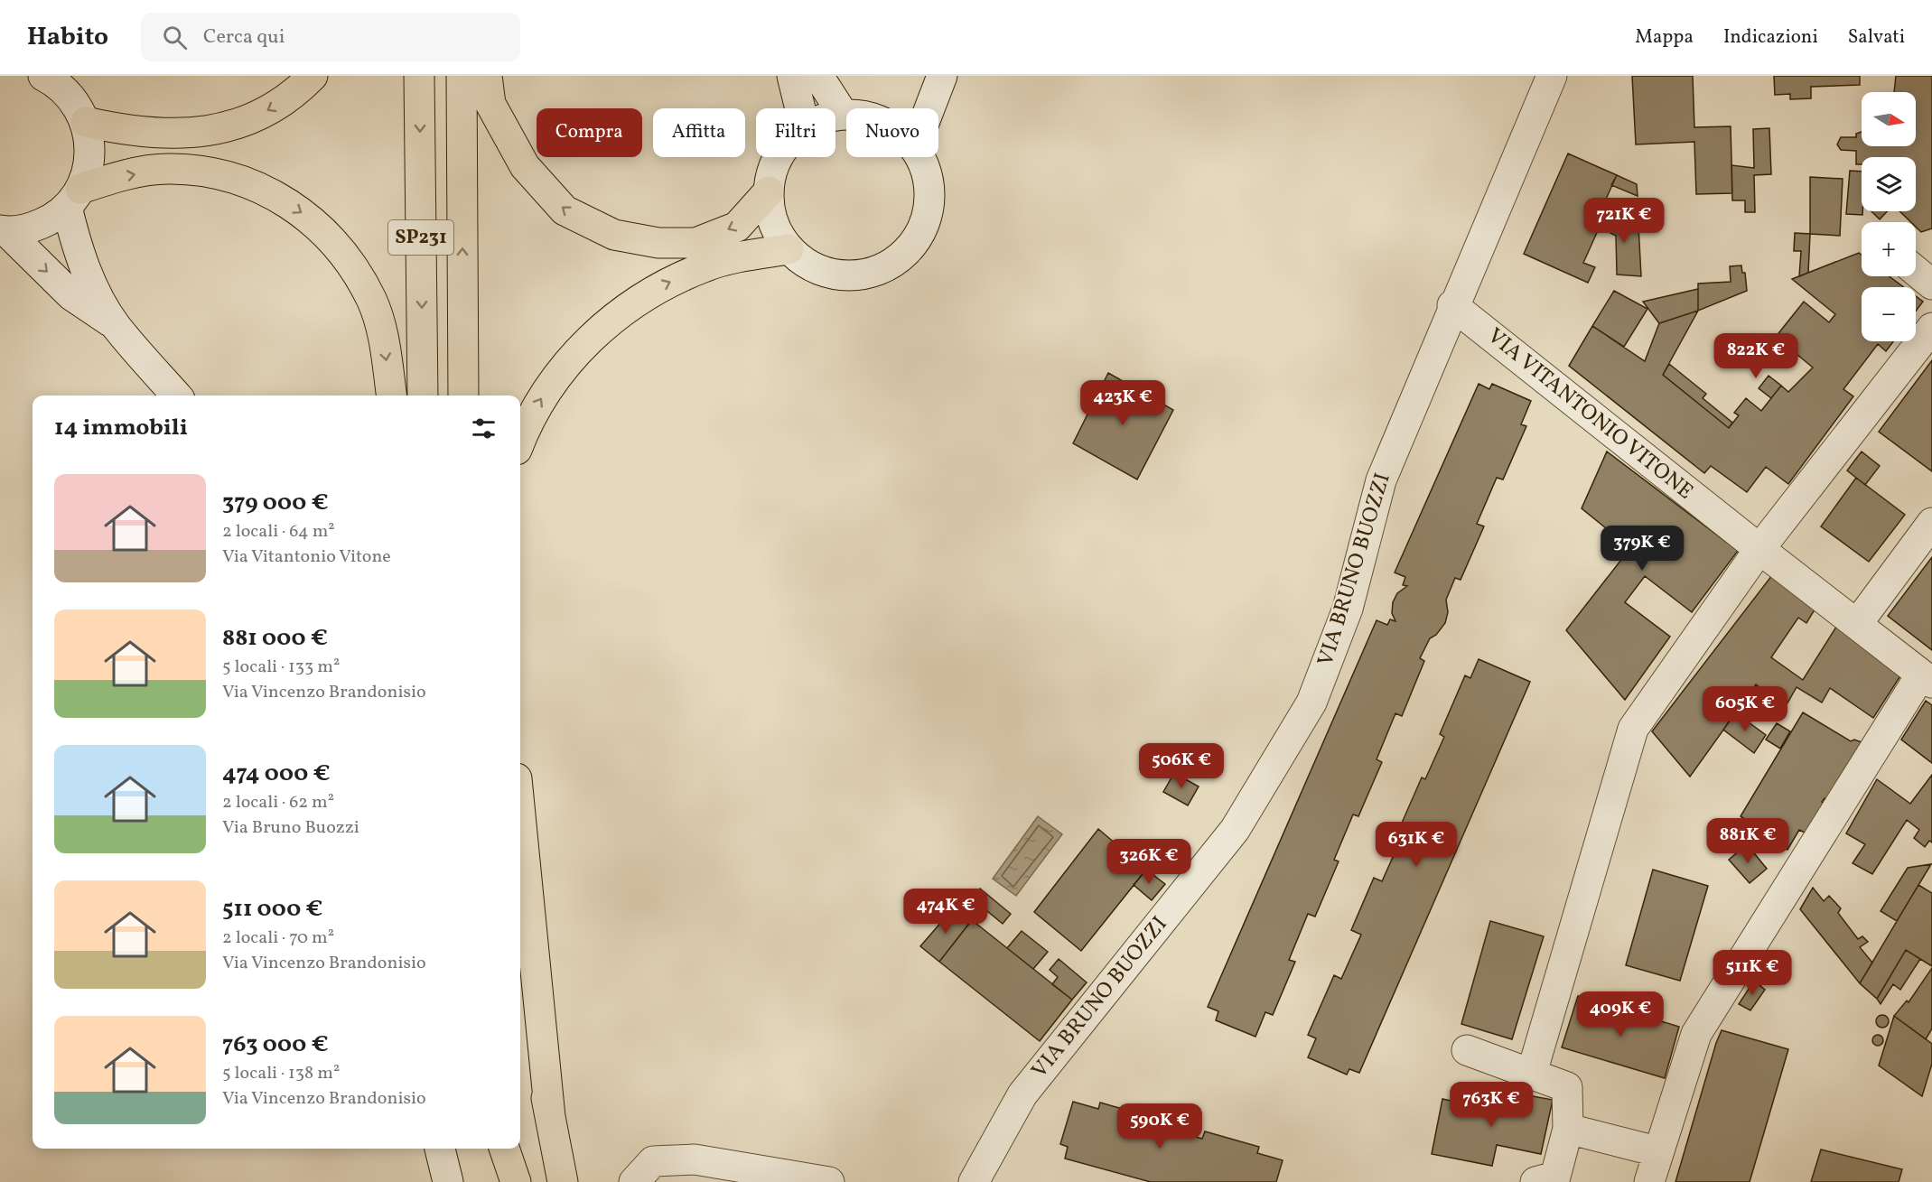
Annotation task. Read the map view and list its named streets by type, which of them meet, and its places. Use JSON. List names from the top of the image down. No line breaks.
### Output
{"streets":{"main road":["SP231"],"street":["VIA VITANTONIO VITONE","VIA BRUNO BUOZZI"]},"crossings":[["VIA VITANTONIO VITONE","VIA BRUNO BUOZZI"]],"north":"right","page":{"header":"Habito","search":"Cerca qui","nav":["Mappa","Indicazioni","Salvati"],"map_buttons":["+","−"],"chip":["Compra","Affitta","Filtri","Nuovo"],"price":["721K €","822K €","423K €","379K €","605K €","506K €","881K €","631K €","326K €","474K €","511K €","409K €","763K €","590K €"],"heading":"14 immobili","list":[{"name":"379 000 €","note":"2 locali · 64 m² · Via Vitantonio Vitone"},{"name":"881 000 €","note":"5 locali · 133 m² · Via Vincenzo Brandonisio"},{"name":"474 000 €","note":"2 locali · 62 m² · Via Bruno Buozzi"},{"name":"511 000 €","note":"2 locali · 70 m² · Via Vincenzo Brandonisio"},{"name":"763 000 €","note":"5 locali · 138 m² · Via Vincenzo Brandonisio"}]}}
